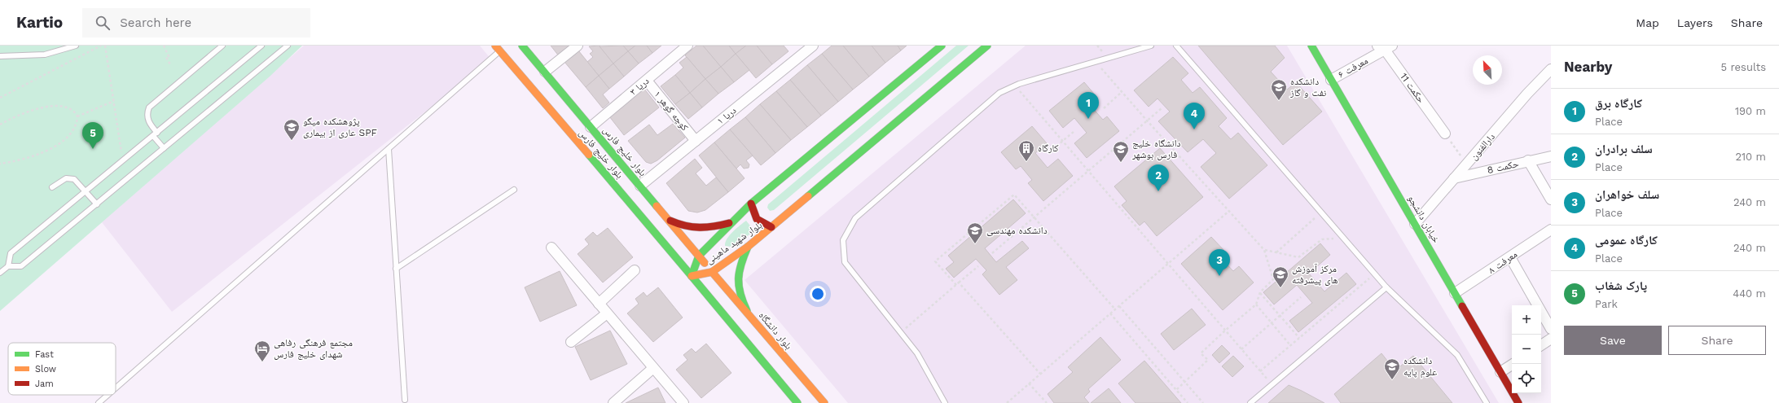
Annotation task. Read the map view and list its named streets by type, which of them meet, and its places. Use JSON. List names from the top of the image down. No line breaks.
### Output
{"streets":{"main road":["بلوار خلیج‌ فارس","بلوار خلیج ‌فارس","خیابان دانشجو","بلوار شهید ماهینی","بلوار دانشگاه"],"street":["معرفت ۶","دریا ۳","حکمت 11","کوچه گوهر ۱","دریا ۱","دارالفنون","حکمت 8","معرفت ۸"]},"crossings":[["معرفت ۶","حکمت 11"],["معرفت ۶","خیابان دانشجو"],["دریا ۳","کوچه گوهر ۱"],["دریا ۳","بلوار خلیج‌ فارس"],["کوچه گوهر ۱","دریا ۱"],["دریا ۱","بلوار خلیج‌ فارس"],["دارالفنون","حکمت 8"],["دارالفنون","خیابان دانشجو"],["بلوار خلیج‌ فارس","بلوار شهید ماهینی"],["بلوار خلیج‌ فارس","بلوار دانشگاه"],["بلوار خلیج ‌فارس","بلوار شهید ماهینی"],["خیابان دانشجو","معرفت ۸"],["بلوار شهید ماهینی","بلوار دانشگاه"]],"places":{"school or university":["دانشکده نفت و گاز","پژوهشکده میگو عاری از بیماری SPF","دانشگاه خلیج فارس بوشهر","دانشکده مهندسی","مرکز آموزش های پیشرفته","دانشکده علوم پایه"],"building":["کارگاه"],"hotel":["مجتمع فرهنگی رفاهی شهدای خلیج فارس"]},"legend":["Fast","Slow","Jam"],"north":"top left","page":{"header":"Kartio","search":"Search here","nav":["Map","Layers","Share"],"heading":["Nearby","5 results"],"list":[{"mark":"1","name":"کارگاه برق","note":"Place","value":"190 m"},{"mark":"2","name":"سلف برادران","note":"Place","value":"210 m"},{"mark":"3","name":"سلف خواهران","note":"Place","value":"240 m"},{"mark":"4","name":"کارگاه عمومی","note":"Place","value":"240 m"},{"mark":"5","name":"پارک شغاب","note":"Park","value":"440 m"}],"pins":["1","4","5","2","3"],"map_buttons":["+","−"],"buttons":["Save","Share"]}}
